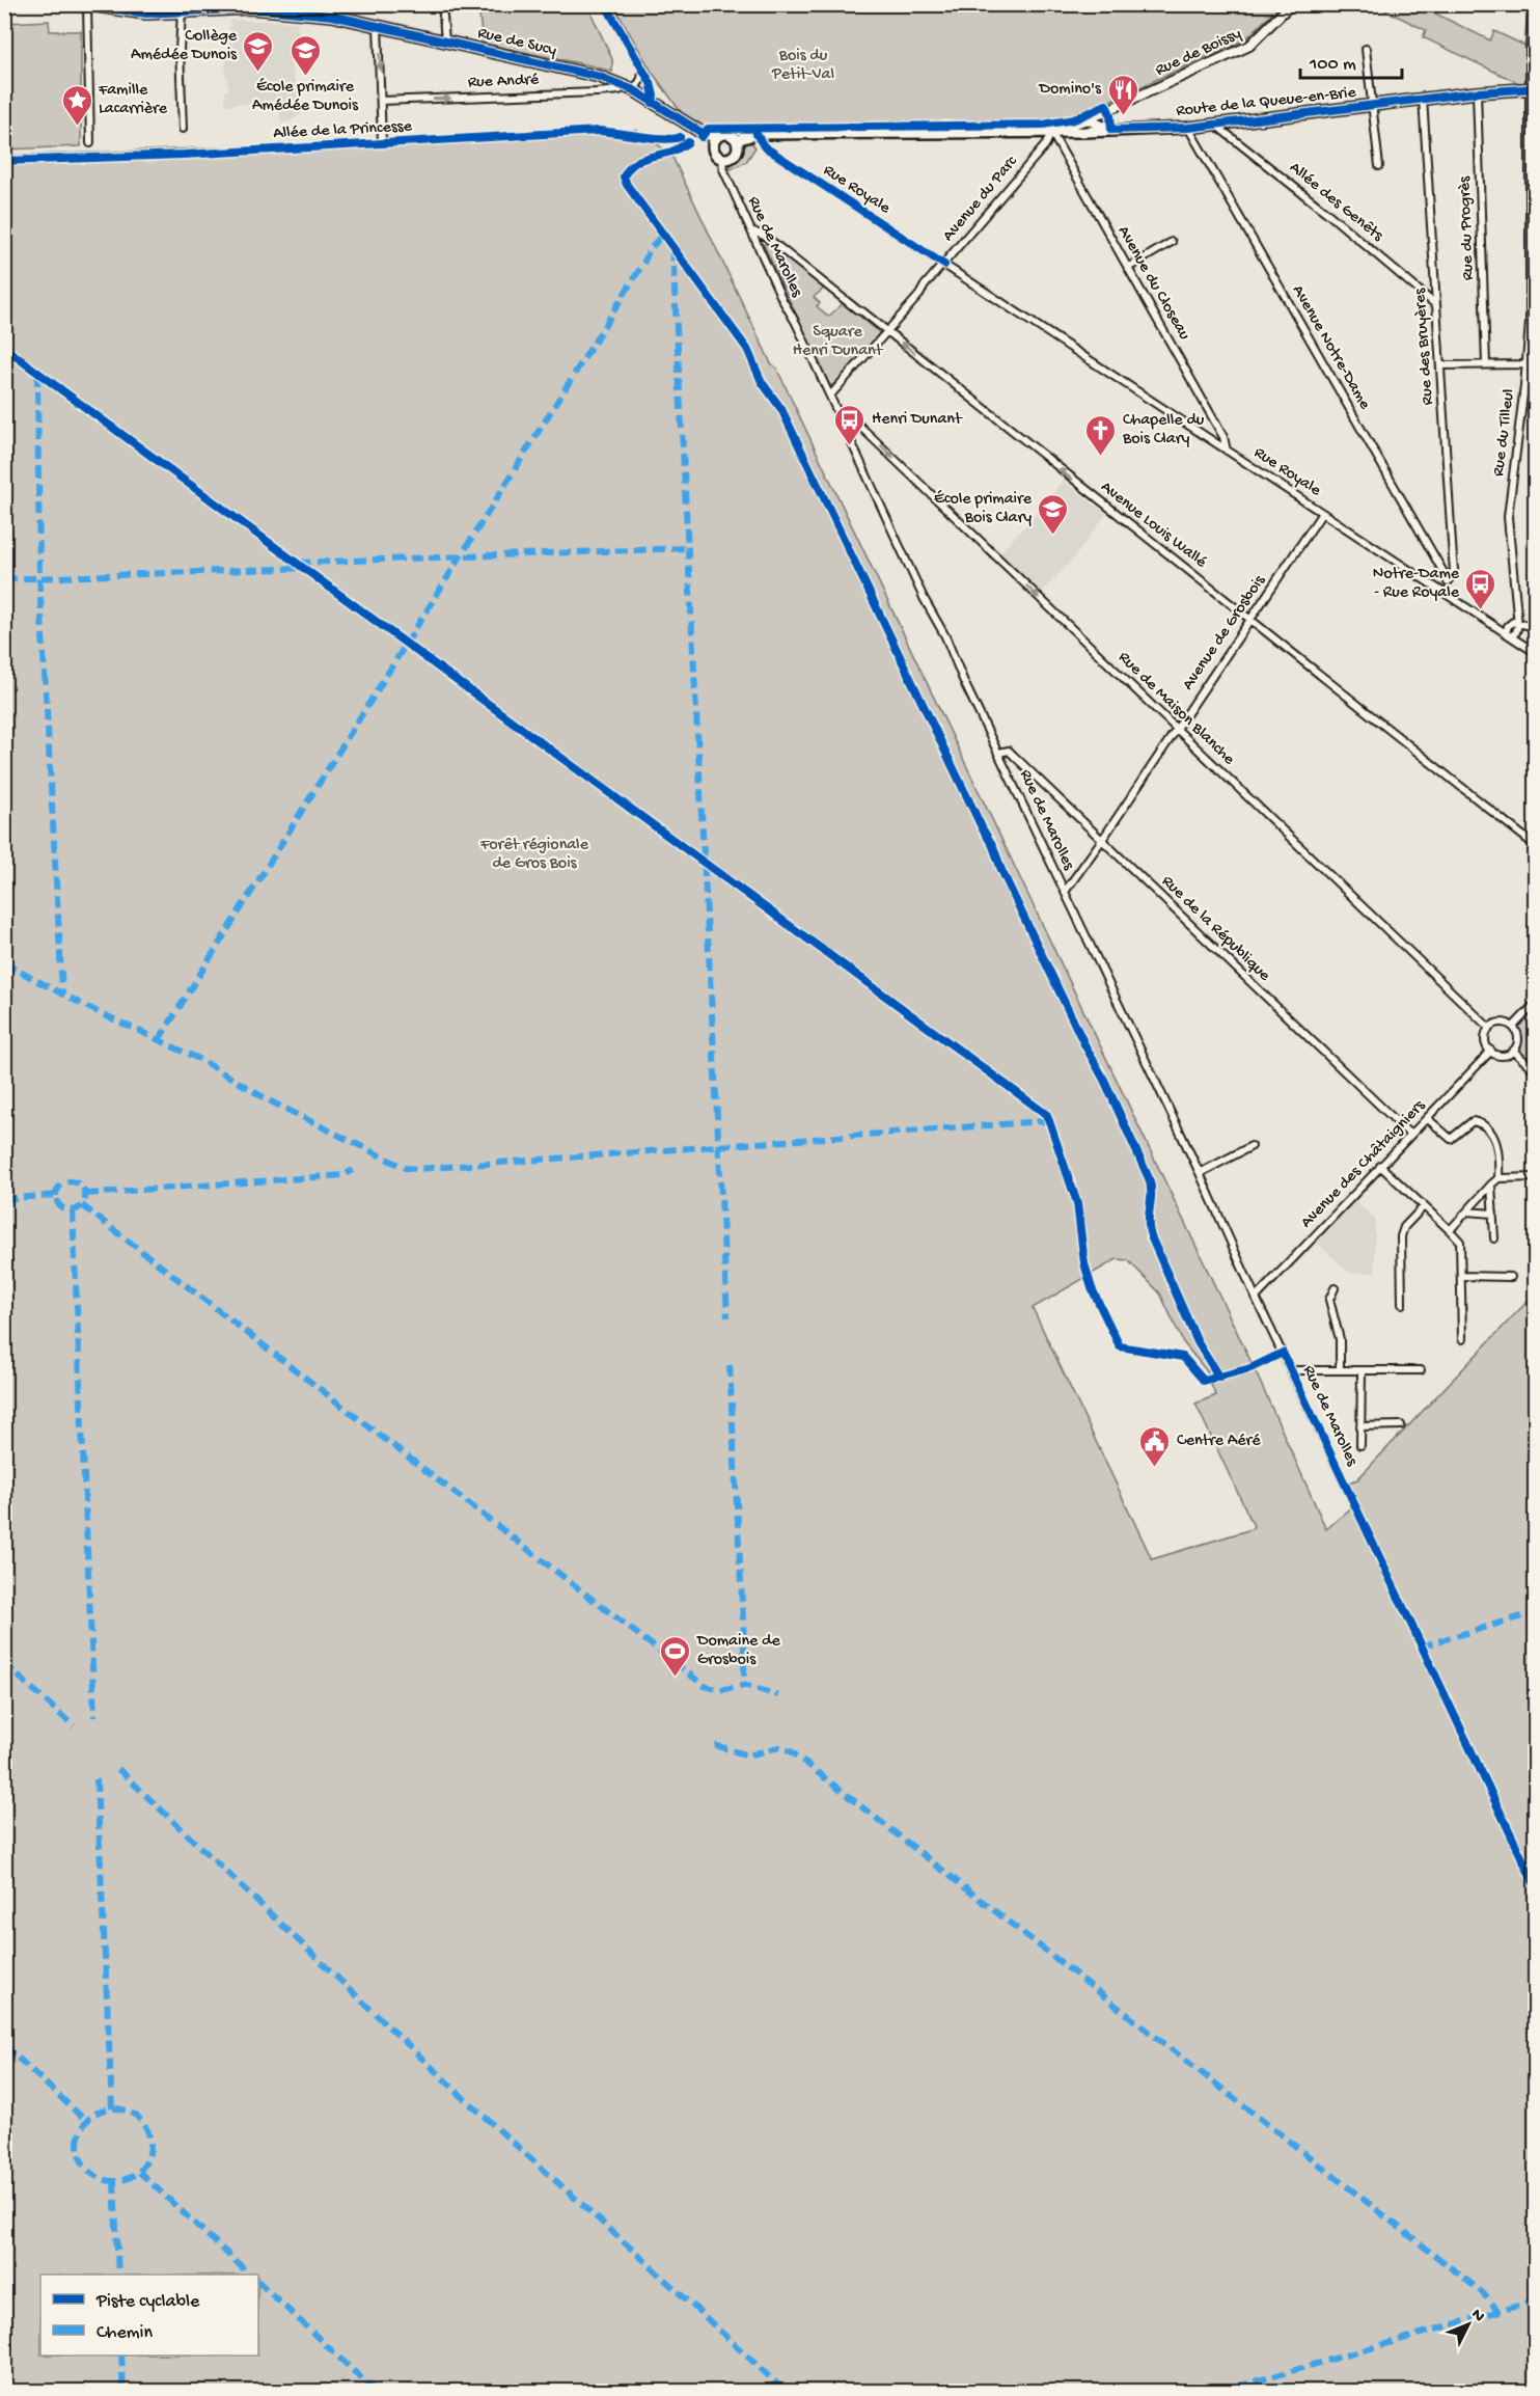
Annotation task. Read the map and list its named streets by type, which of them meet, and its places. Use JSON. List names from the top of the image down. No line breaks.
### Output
{"streets":{"main road":["Rue de Sucy","Route de la Queue-en-Brie"],"street":["Rue de Boissy","Rue André","Rue Royale","Avenue du Parc","Allée des Genêts","Rue du Progrès","Rue de Marolles","Avenue du Closeau","Rue des Bruyères","Avenue Notre-Dame","Rue du Tilleul","Avenue Louis Wallé","Avenue de Grosbois","Rue de Maison Blanche","Rue de la République","Avenue des Châtaigniers"],"cycle path":["Allée de la Princesse"]},"crossings":[["Rue de Sucy","Rue André"],["Rue de Sucy","Rue de Marolles"],["Rue de Boissy","Avenue du Parc"],["Rue de Boissy","Avenue du Closeau"],["Route de la Queue-en-Brie","Allée des Genêts"],["Route de la Queue-en-Brie","Rue du Progrès"],["Route de la Queue-en-Brie","Rue des Bruyères"],["Route de la Queue-en-Brie","Avenue Notre-Dame"],["Route de la Queue-en-Brie","Rue du Tilleul"],["Rue Royale","Avenue du Parc"],["Rue Royale","Avenue du Closeau"],["Rue Royale","Rue des Bruyères"],["Rue Royale","Rue du Tilleul"],["Rue Royale","Avenue de Grosbois"],["Avenue du Parc","Rue de Marolles"],["Avenue du Parc","Avenue du Closeau"],["Avenue du Parc","Avenue Louis Wallé"],["Allée des Genêts","Rue des Bruyères"],["Rue de Marolles","Avenue Louis Wallé"],["Rue de Marolles","Avenue de Grosbois"],["Rue de Marolles","Rue de Maison Blanche"],["Rue de Marolles","Rue de la République"],["Rue de Marolles","Avenue des Châtaigniers"],["Rue des Bruyères","Avenue Notre-Dame"],["Avenue Louis Wallé","Avenue de Grosbois"],["Avenue de Grosbois","Rue de Maison Blanche"],["Avenue de Grosbois","Rue de la République"],["Rue de Maison Blanche","Avenue des Châtaigniers"],["Rue de la République","Avenue des Châtaigniers"]],"one_way":["Rue André","Avenue Louis Wallé","Rue de Maison Blanche"],"parks":["Bois du Petit-Val","Square Henri Dunant","Forêt régionale de Gros Bois"],"places":{"school or university":["Collège Amédée Dunois","École primaire Amédée Dunois","École primaire Bois Clary"],"restaurant":["Domino's"],"place":["Famille Lacarrière"],"bus stop":["Henri Dunant","Notre-Dame - Rue Royale"],"church":["Chapelle du Bois Clary"],"public building":["Centre Aéré"],"sports":["Domaine de Grosbois"]},"legend":["Piste cyclable","Chemin"],"scale_bar":"100 m","north":"top right"}
